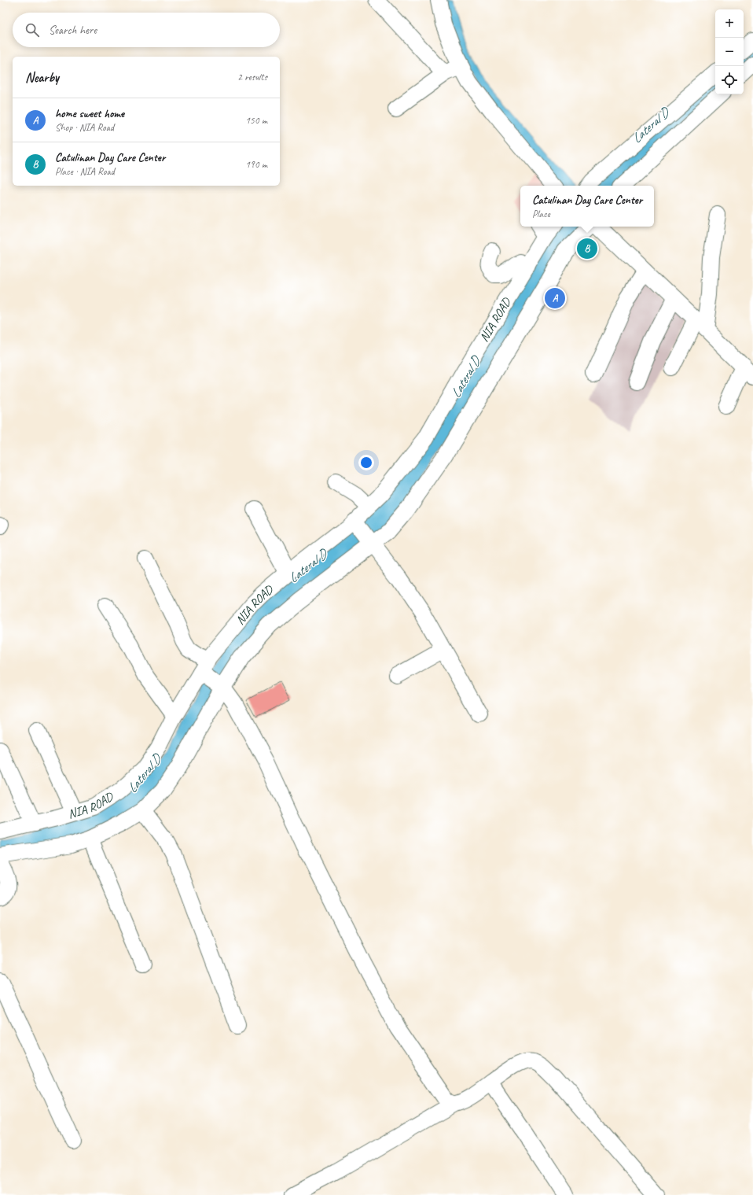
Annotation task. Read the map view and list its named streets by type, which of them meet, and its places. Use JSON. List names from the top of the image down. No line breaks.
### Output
{"streets":{"street":["NIA ROAD"]},"water":["Lateral D"],"page":{"map_buttons":["+","−"],"search":"Search here","heading":["Nearby","2 results"],"list":[{"mark":"A","name":"home sweet home","note":"Shop · NIA Road","value":"150 m"},{"mark":"B","name":"Catulinan Day Care Center","note":"Place · NIA Road","value":"190 m"}],"popup":["Catulinan Day Care Center","Place"],"pins":["B","A"]}}
